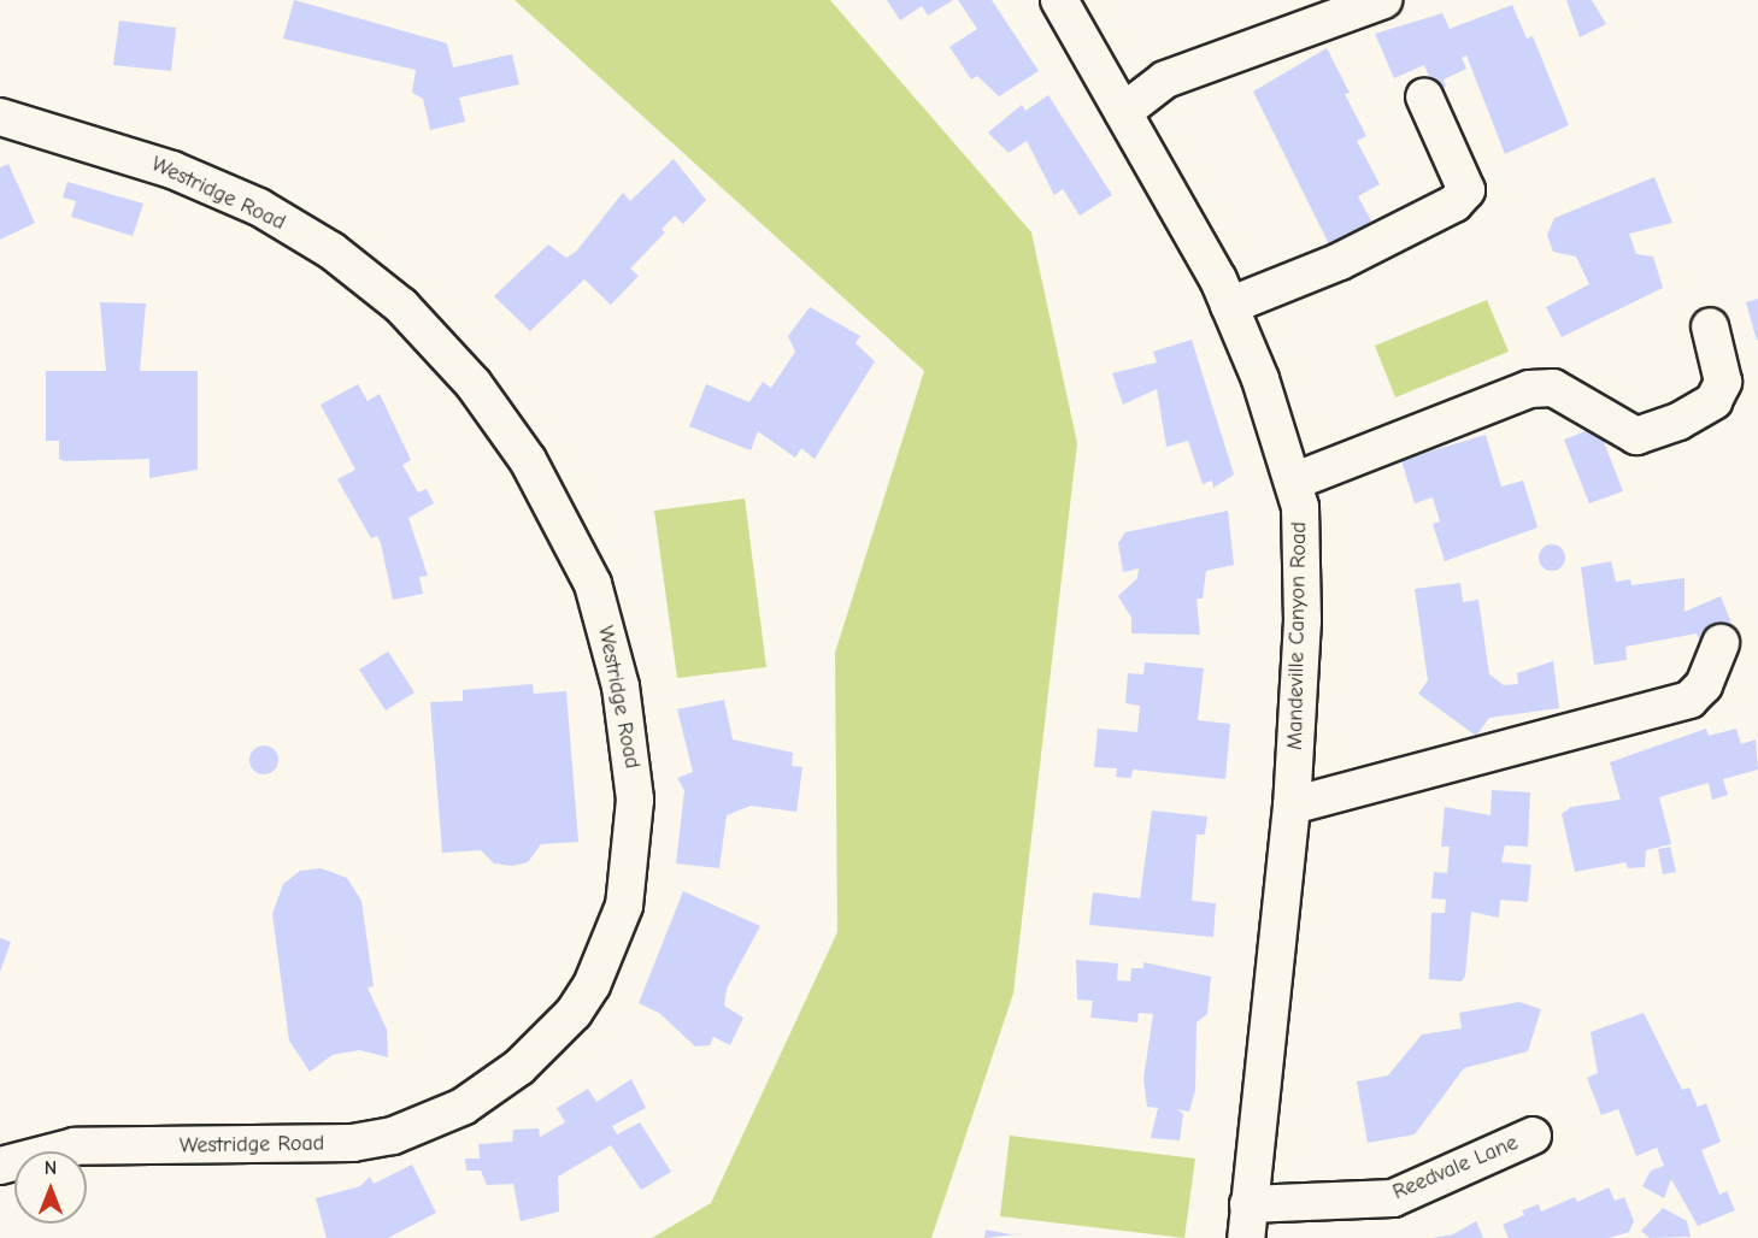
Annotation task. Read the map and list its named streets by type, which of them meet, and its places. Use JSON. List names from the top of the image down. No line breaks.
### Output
{"streets":{"street":["Westridge Road","Mandeville Canyon Road","Reedvale Lane"]},"crossings":[["Mandeville Canyon Road","Reedvale Lane"]],"north":"top"}
